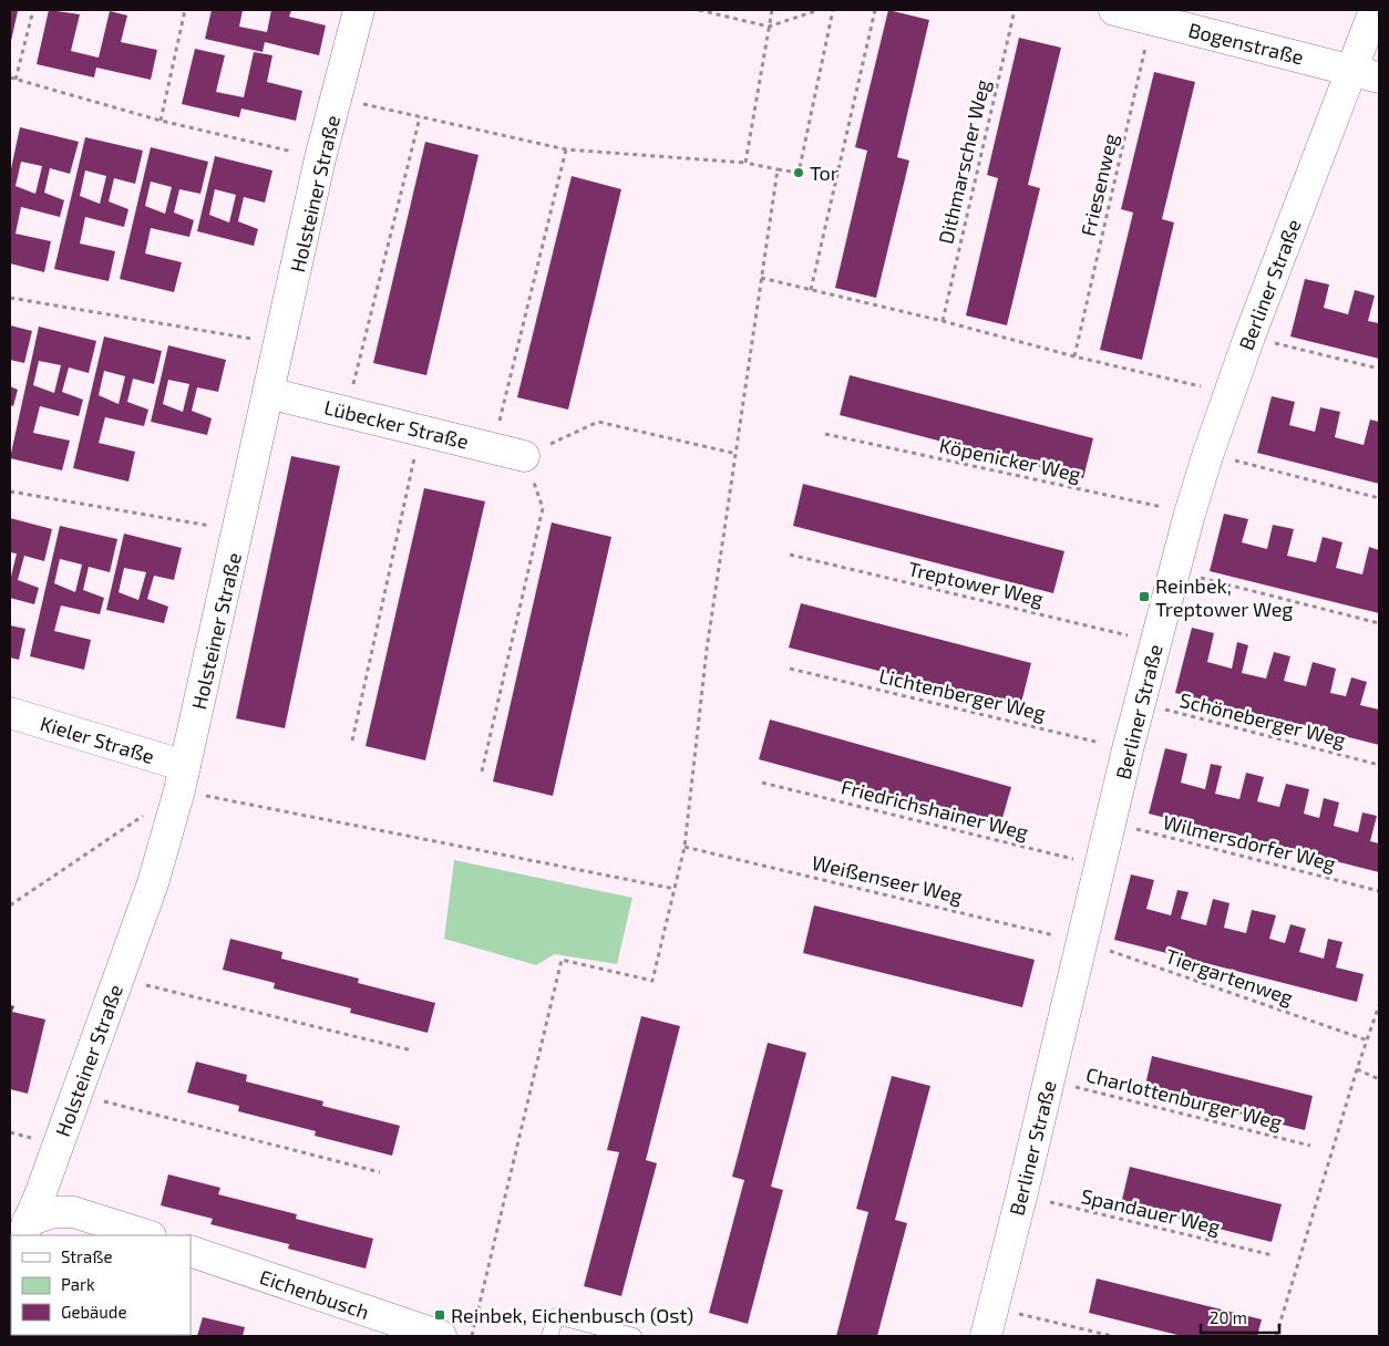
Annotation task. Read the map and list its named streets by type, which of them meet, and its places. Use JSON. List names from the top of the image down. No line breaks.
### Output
{"streets":{"street":["Bogenstraße","Holsteiner Straße","Berliner Straße","Lübecker Straße","Kieler Straße","Eichenbusch"],"path":["Dithmarscher Weg","Friesenweg","Köpenicker Weg","Treptower Weg","Lichtenberger Weg","Schöneberger Weg","Friedrichshainer Weg","Wilmersdorfer Weg","Weißenseer Weg","Tiergartenweg","Charlottenburger Weg","Spandauer Weg"]},"crossings":[["Bogenstraße","Friesenweg"],["Bogenstraße","Berliner Straße"],["Holsteiner Straße","Lübecker Straße"],["Holsteiner Straße","Kieler Straße"],["Berliner Straße","Köpenicker Weg"],["Berliner Straße","Treptower Weg"],["Berliner Straße","Lichtenberger Weg"],["Berliner Straße","Schöneberger Weg"],["Berliner Straße","Friedrichshainer Weg"],["Berliner Straße","Wilmersdorfer Weg"],["Berliner Straße","Weißenseer Weg"],["Berliner Straße","Tiergartenweg"],["Berliner Straße","Charlottenburger Weg"],["Berliner Straße","Spandauer Weg"],["Weißenseer Weg","Tiergartenweg"]],"places":{"other":["Tor"],"transit":["Reinbek, Treptower Weg","Reinbek, Eichenbusch (Ost)"]},"legend":["Straße","Park","Gebäude"],"scale_bar":"20 m"}
